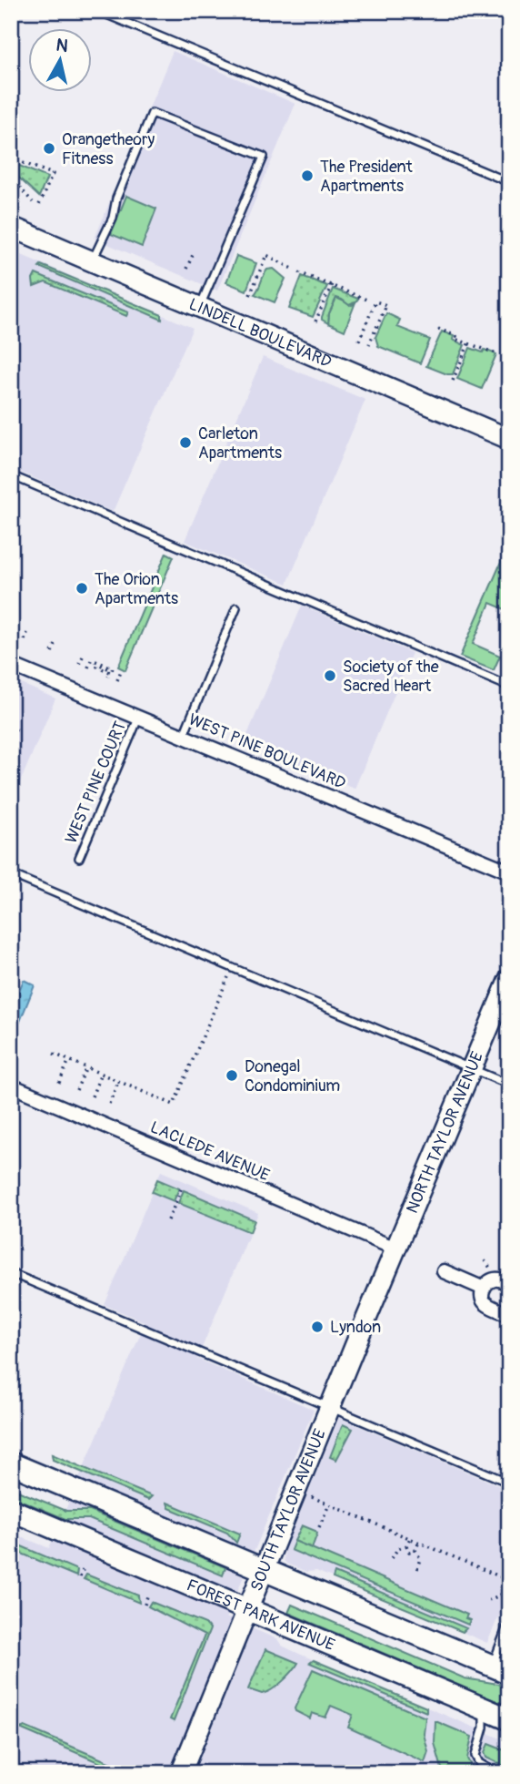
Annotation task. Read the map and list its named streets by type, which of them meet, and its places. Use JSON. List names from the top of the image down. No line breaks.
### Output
{"streets":{"main road":["FOREST PARK AVENUE"],"street":["LINDELL BOULEVARD","WEST PINE BOULEVARD","NORTH TAYLOR AVENUE","LACLEDE AVENUE","SOUTH TAYLOR AVENUE"],"lane":["WEST PINE COURT"]},"crossings":[["WEST PINE BOULEVARD","WEST PINE COURT"],["NORTH TAYLOR AVENUE","LACLEDE AVENUE"],["NORTH TAYLOR AVENUE","SOUTH TAYLOR AVENUE"],["LACLEDE AVENUE","SOUTH TAYLOR AVENUE"],["SOUTH TAYLOR AVENUE","FOREST PARK AVENUE"]],"places":["Orangetheory Fitness","The President Apartments","Carleton Apartments","The Orion Apartments","Society of the Sacred Heart","Donegal Condominium","Lyndon"],"north":"top"}
